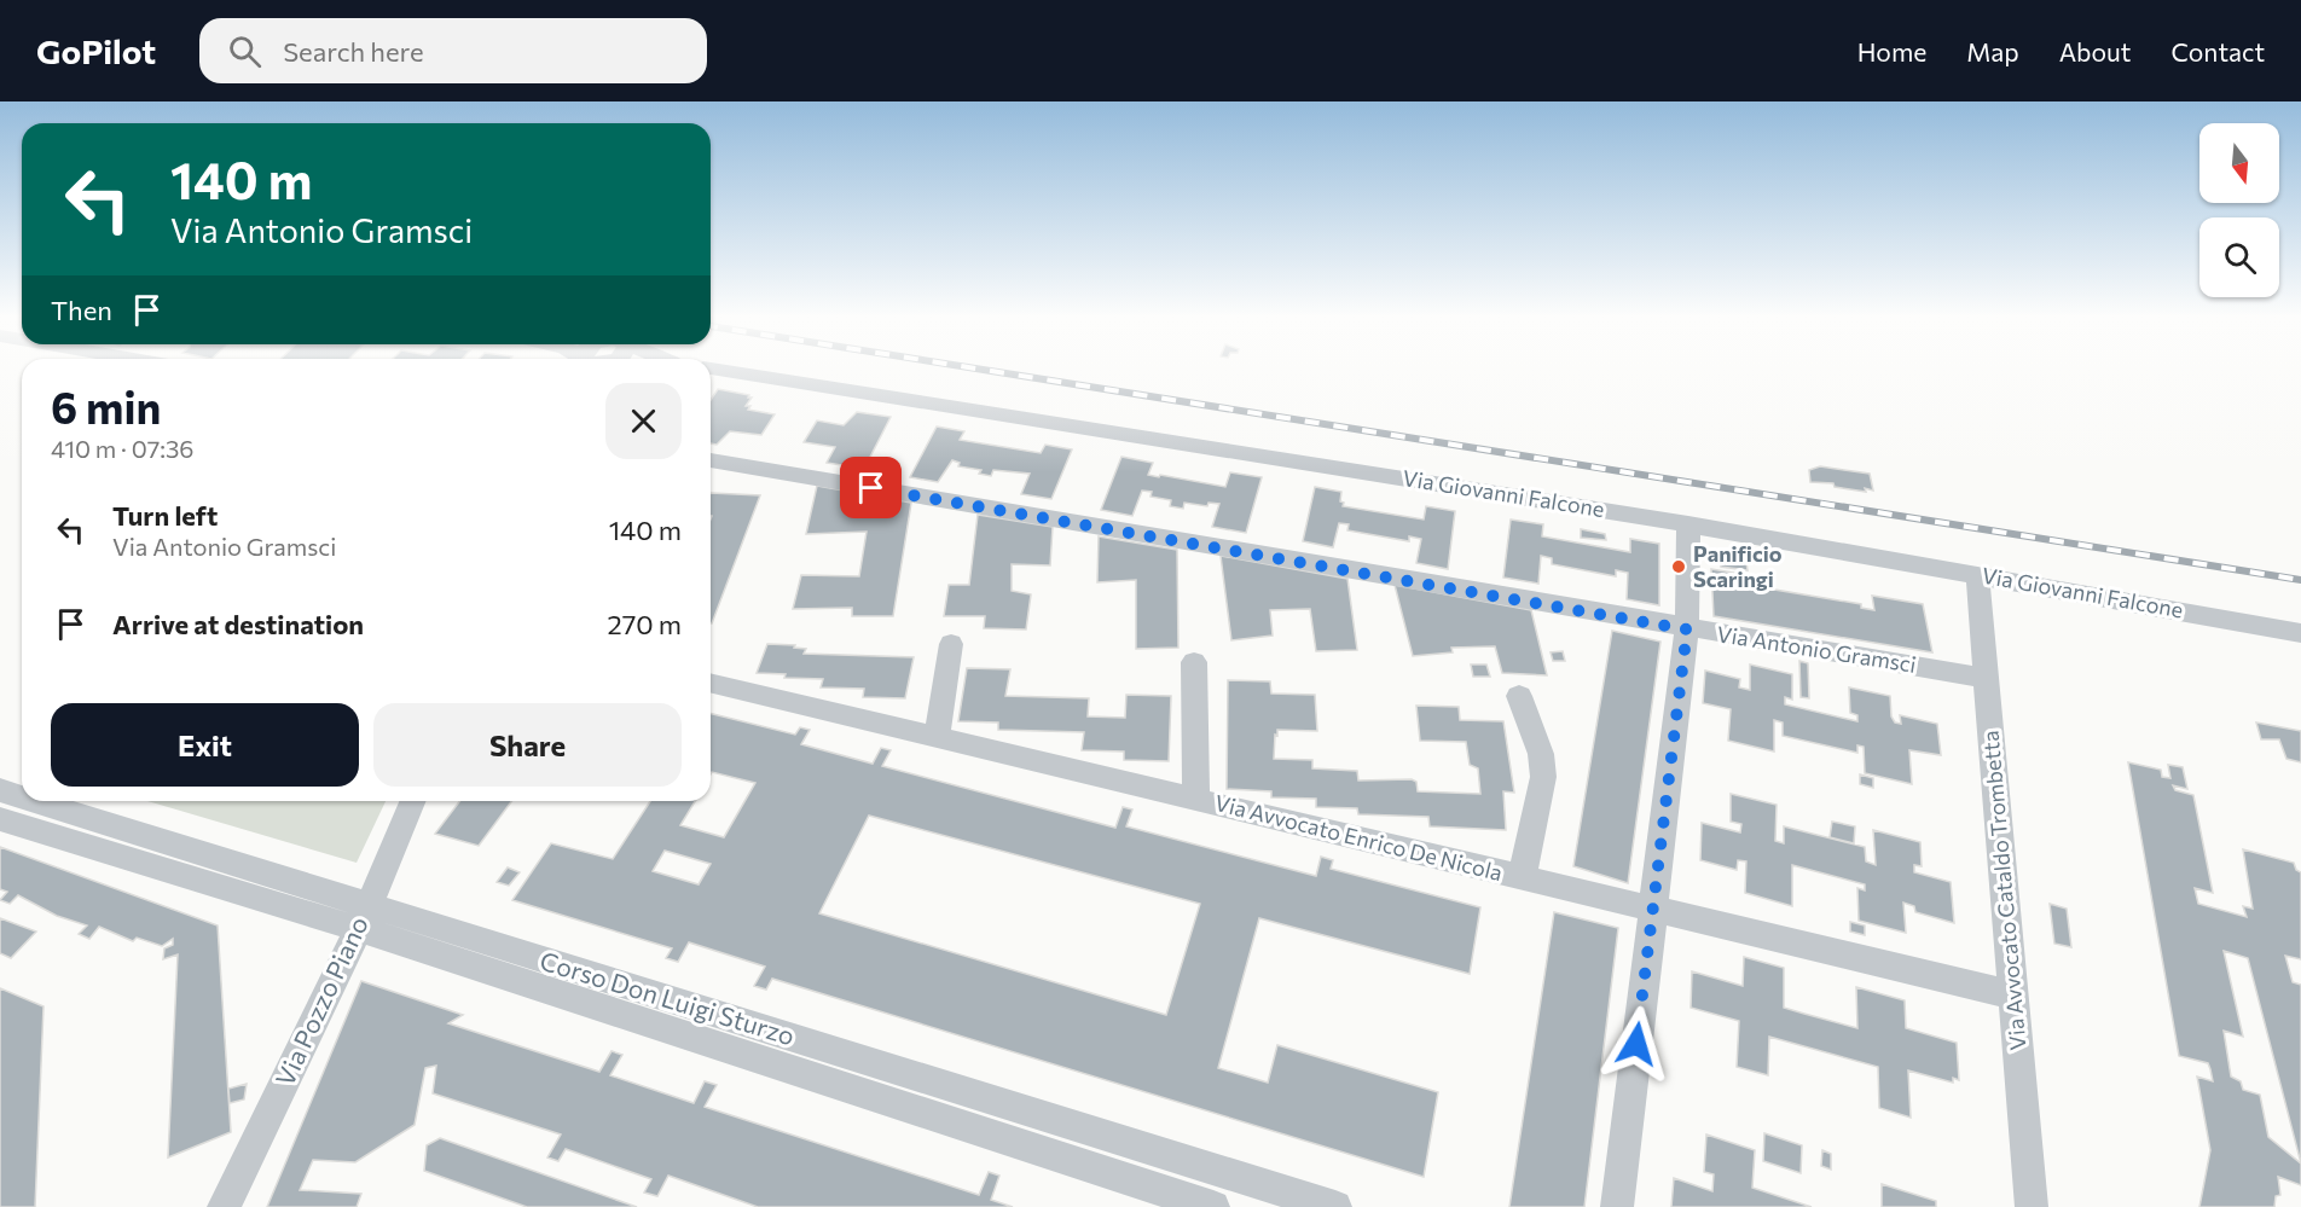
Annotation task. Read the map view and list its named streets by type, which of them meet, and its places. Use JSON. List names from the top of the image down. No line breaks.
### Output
{"streets":{"street":["Via Giovanni Falcone","Via Antonio Gramsci","Via Avvocato Enrico De Nicola","Via Avvocato Cataldo Trombetta","Corso Don Luigi Sturzo","Via Pozzo Piano"]},"crossings":[["Via Giovanni Falcone","Via Avvocato Cataldo Trombetta"],["Via Antonio Gramsci","Via Avvocato Cataldo Trombetta"],["Via Avvocato Enrico De Nicola","Via Avvocato Cataldo Trombetta"],["Corso Don Luigi Sturzo","Via Pozzo Piano"]],"places":["Panificio Scaringi"],"north":"bottom","page":{"header":"GoPilot","search":"Search here","nav":["Home","Map","About","Contact"],"turn":["140 m","Via Antonio Gramsci"],"then":"Then","heading":["6 min","410 m · 07:36"],"list":[{"name":"Turn left","note":"Via Antonio Gramsci","value":"140 m"},{"name":"Arrive at destination","value":"270 m"}],"buttons":["Exit","Share"]}}
